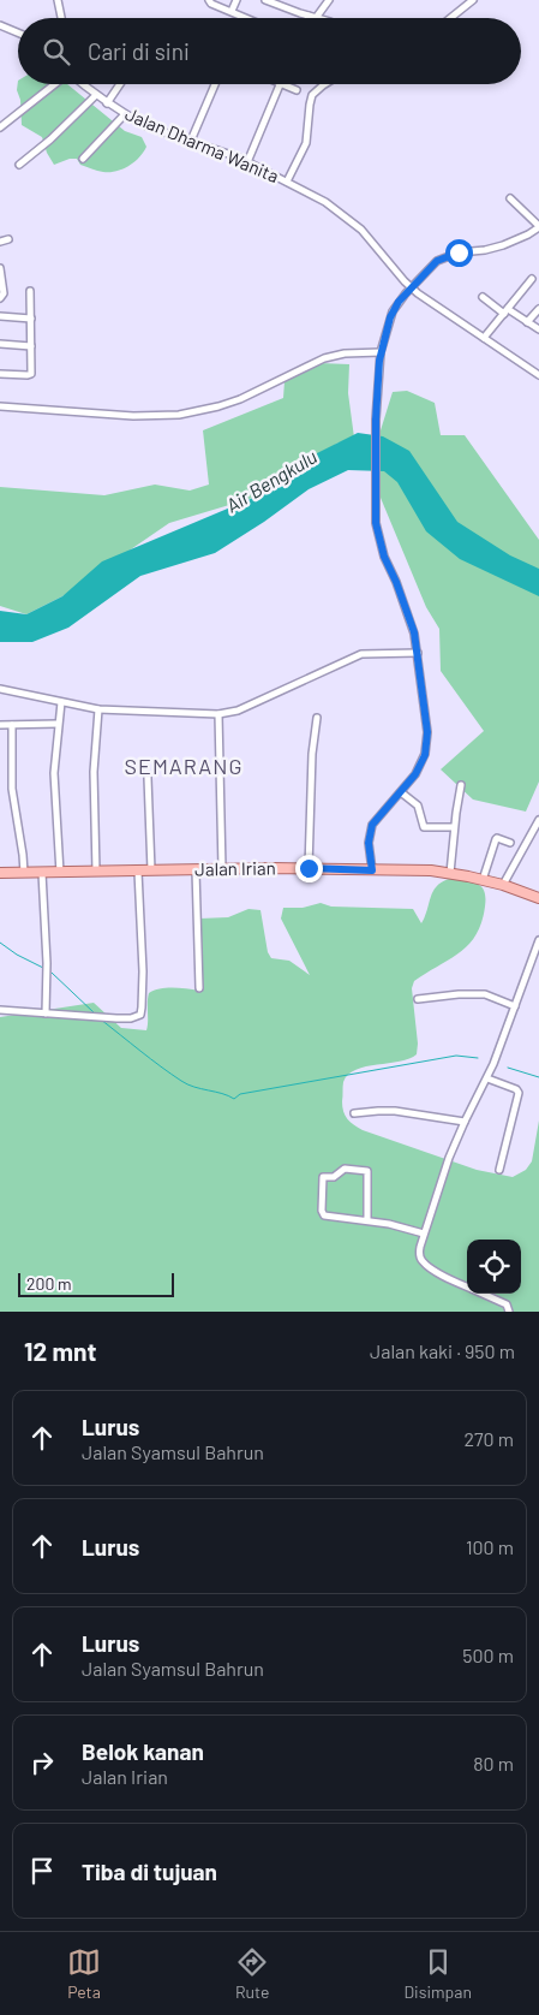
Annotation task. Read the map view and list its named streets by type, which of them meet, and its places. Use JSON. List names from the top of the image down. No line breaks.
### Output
{"streets":{"main road":["Jalan Irian"],"street":["Jalan Dharma Wanita"]},"districts":["SEMARANG"],"water":["Air Bengkulu"],"scale_bar":"200 m","page":{"search":"Cari di sini","scale":"200 m","heading":["12 mnt","Jalan kaki · 950 m"],"list":[["Lurus","Jalan Syamsul Bahrun","270 m"],["Lurus","100 m"],["Lurus","Jalan Syamsul Bahrun","500 m"],["Belok kanan","Jalan Irian","80 m"],"Tiba di tujuan"],"nav":["Peta","Rute","Disimpan"]}}
